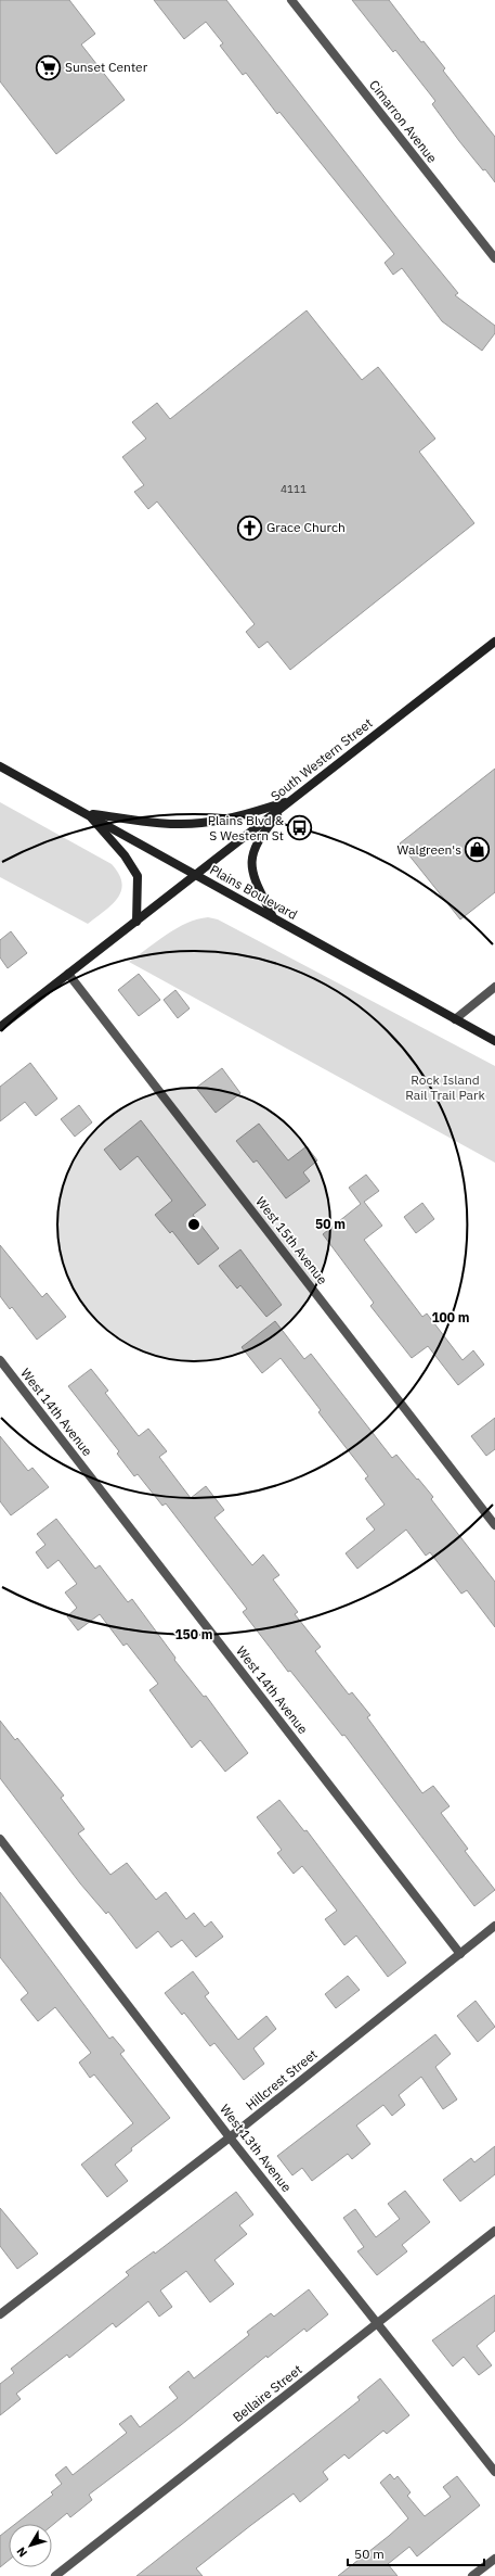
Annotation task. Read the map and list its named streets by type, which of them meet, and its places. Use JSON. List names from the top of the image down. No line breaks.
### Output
{"streets":{"main road":["South Western Street","Plains Boulevard"],"street":["Cimarron Avenue","West 15th Avenue","West 14th Avenue","Hillcrest Street","West 13th Avenue","Bellaire Street"]},"crossings":[["South Western Street","Plains Boulevard"],["South Western Street","West 15th Avenue"],["West 14th Avenue","Hillcrest Street"],["Hillcrest Street","West 13th Avenue"],["West 13th Avenue","Bellaire Street"]],"parks":["Rock Island Rail Trail Park"],"places":{"supermarket":["Sunset Center"],"church":["Grace Church"],"bus stop":["Plains Blvd & S Western St"],"shop":["Walgreen's"]},"house_numbers":["4111"],"scale_bar":"50 m","north":"bottom left","rings":["50 m","100 m","150 m"]}
